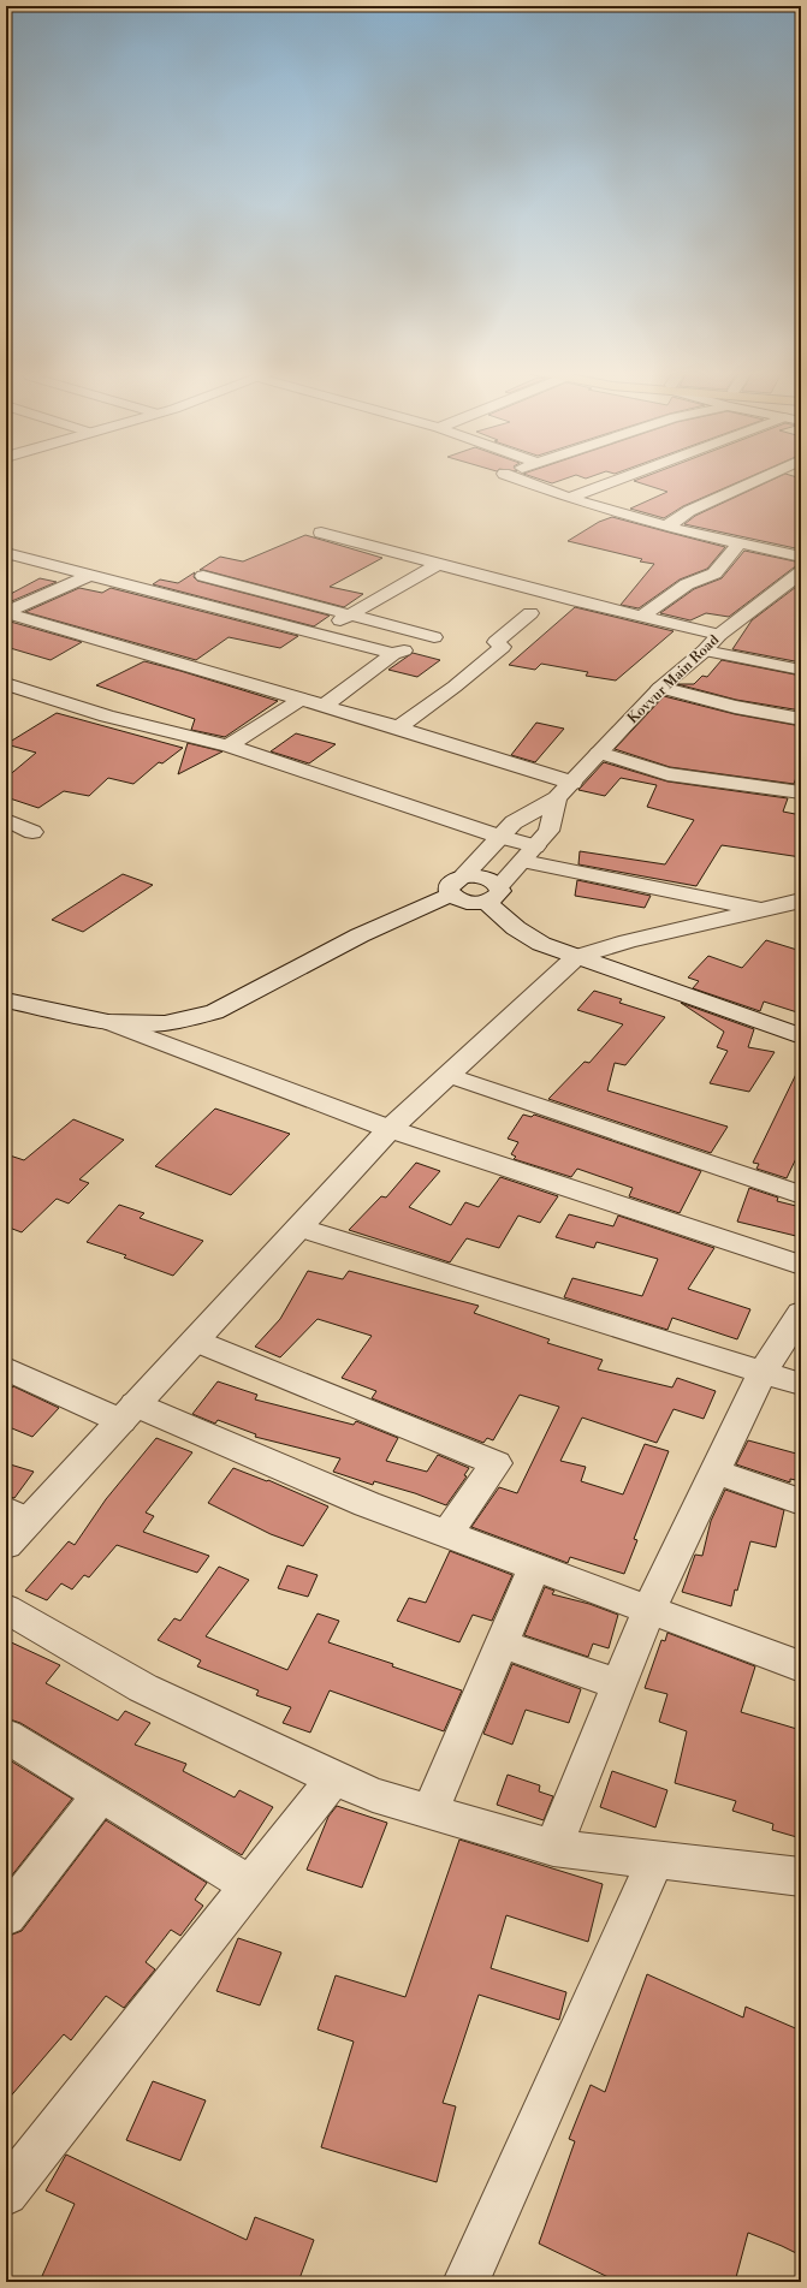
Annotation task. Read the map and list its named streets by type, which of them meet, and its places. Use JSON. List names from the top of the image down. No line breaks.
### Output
{"streets":{"street":["Kovvur Main Road"]}}
